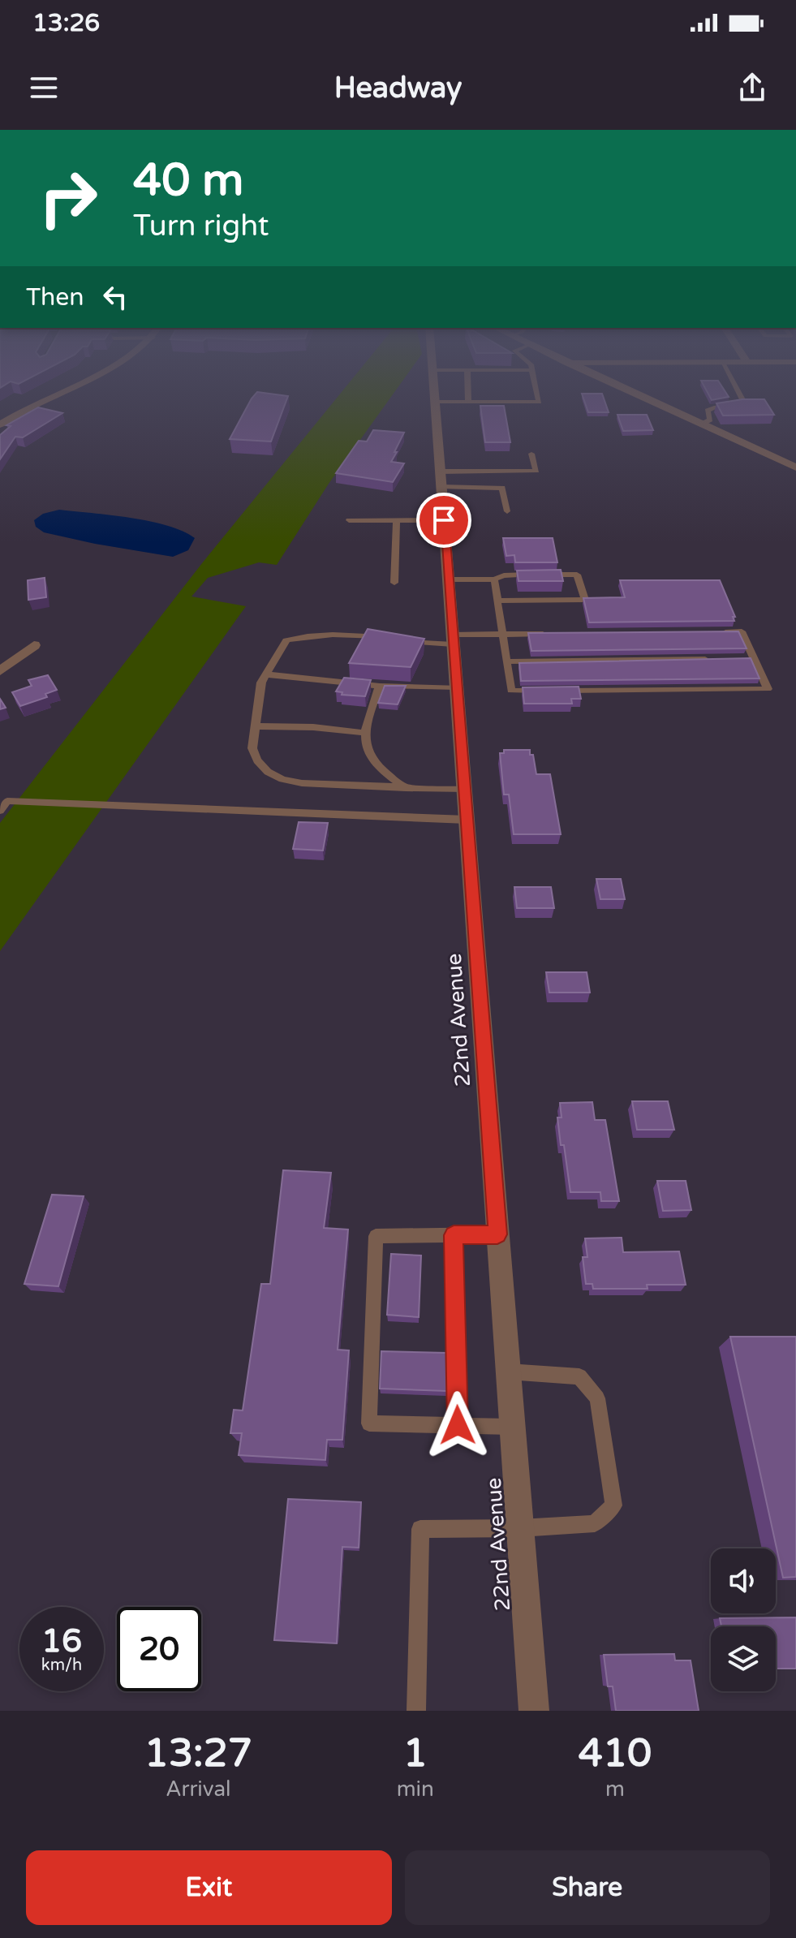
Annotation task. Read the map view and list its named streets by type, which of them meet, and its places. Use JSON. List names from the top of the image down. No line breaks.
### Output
{"streets":{"street":["22nd Avenue"]},"page":{"status":"13:26","header":"Headway","turn":["40 m","Turn right"],"then":"Then","speed":"16 km/h","limit":"20","eta":["13:27","Arrival","1","min","410","m"],"buttons":["Exit","Share"]}}
